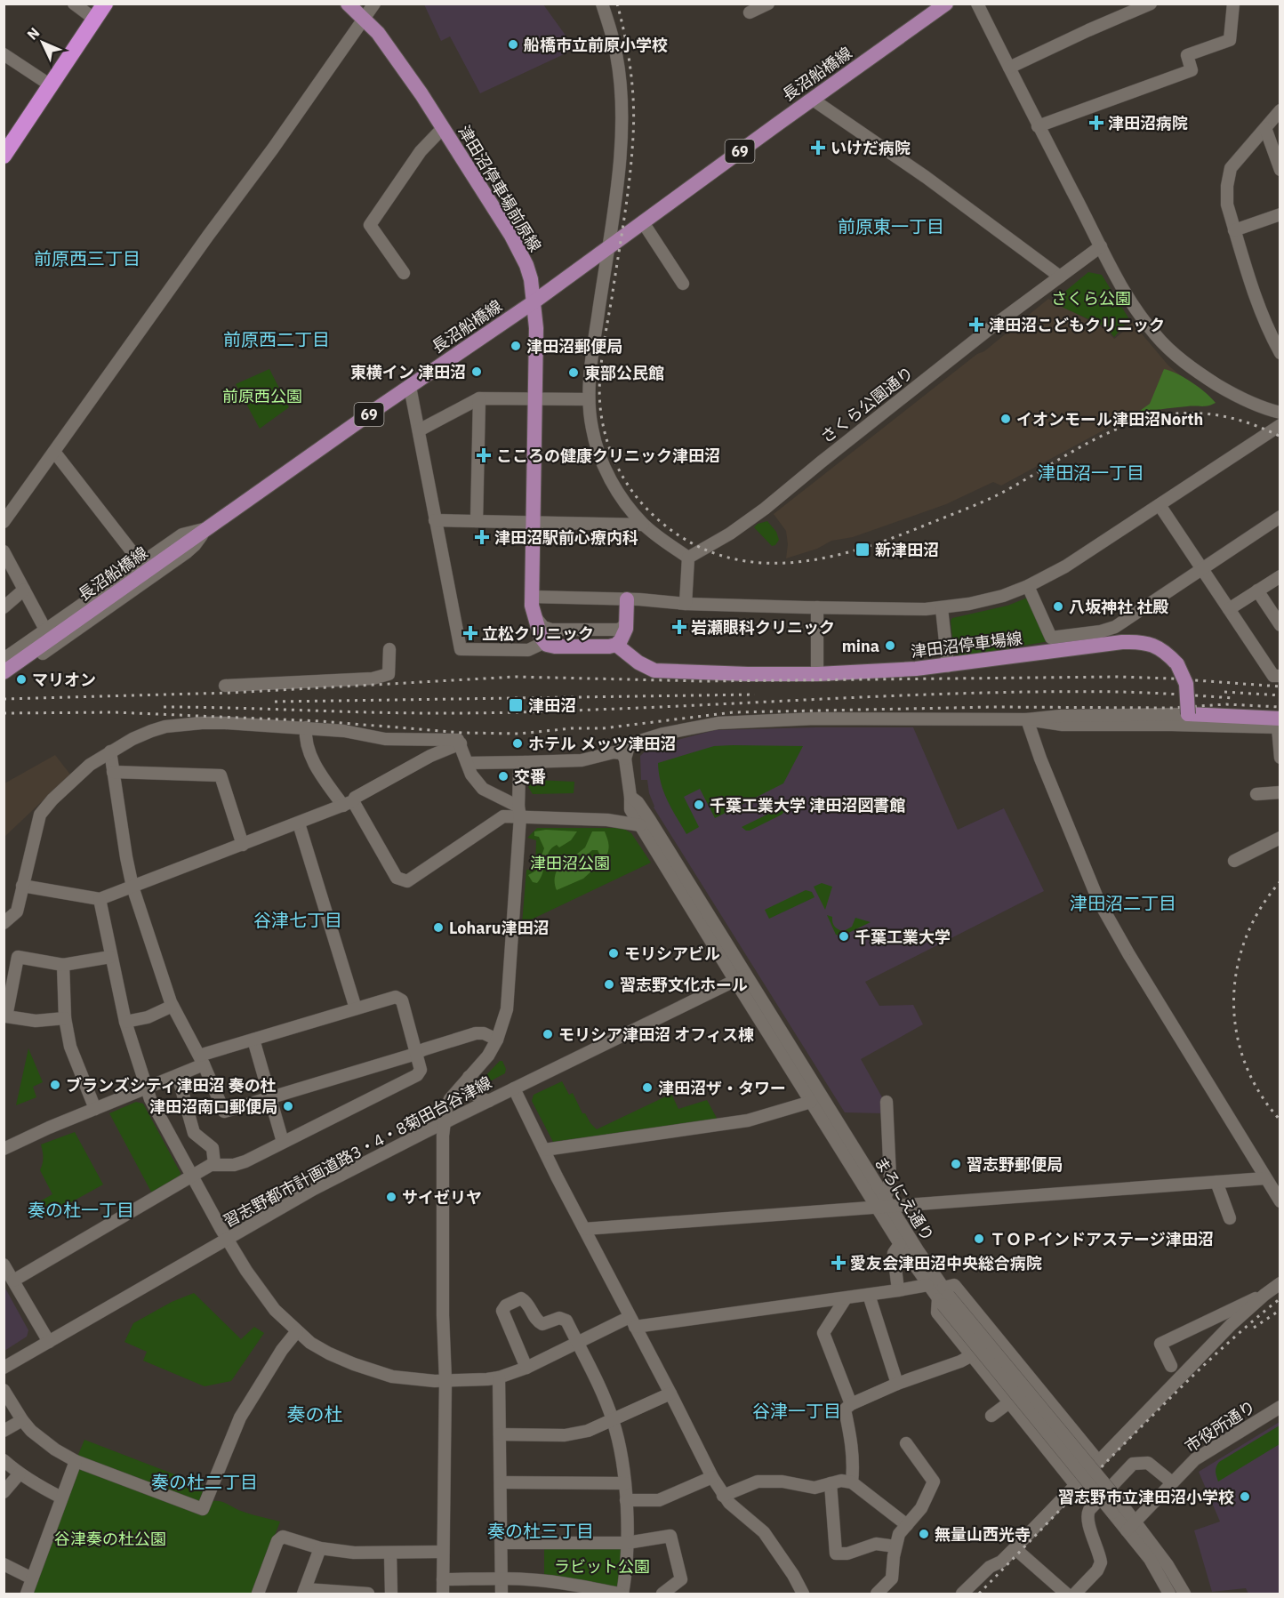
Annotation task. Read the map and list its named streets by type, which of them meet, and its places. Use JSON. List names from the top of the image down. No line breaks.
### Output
{"streets":{"main road":["長沼船橋線","69","津田沼停車場前原線","津田沼停車場線"],"street":["さくら公園通り","習志野都市計画道路3・4・8菊田台谷津線","まろにえ通り","市役所通り"]},"crossings":[["長沼船橋線","津田沼停車場前原線"],["習志野都市計画道路3・4・8菊田台谷津線","まろにえ通り"],["まろにえ通り","市役所通り"]],"districts":["前原東一丁目","前原西三丁目","前原西二丁目","津田沼一丁目","津田沼二丁目","谷津七丁目","奏の杜一丁目","谷津一丁目","奏の杜","奏の杜二丁目","奏の杜三丁目"],"parks":["さくら公園","前原西公園","津田沼公園","谷津奏の杜公園","ラビット公園"],"places":{"other":["船橋市立前原小学校","津田沼郵便局","東横イン 津田沼","東部公民館","イオンモール津田沼North","八坂神社 社殿","mina","マリオン","ホテル メッツ津田沼","交番","千葉工業大学 津田沼図書館","Loharu津田沼","千葉工業大学","モリシアビル","習志野文化ホール","モリシア津田沼 オフィス棟","ブランズシティ津田沼 奏の杜","津田沼ザ・タワー","津田沼南口郵便局","習志野郵便局","サイゼリヤ","ＴＯＰインドアステージ津田沼","習志野市立津田沼小学校","無量山西光寺"],"health":["津田沼病院","いけだ病院","津田沼こどもクリニック","こころの健康クリニック津田沼","津田沼駅前心療内科","岩瀬眼科クリニック","立松クリニック","愛友会津田沼中央総合病院"],"transit":["新津田沼","津田沼"]},"north":"top left"}
